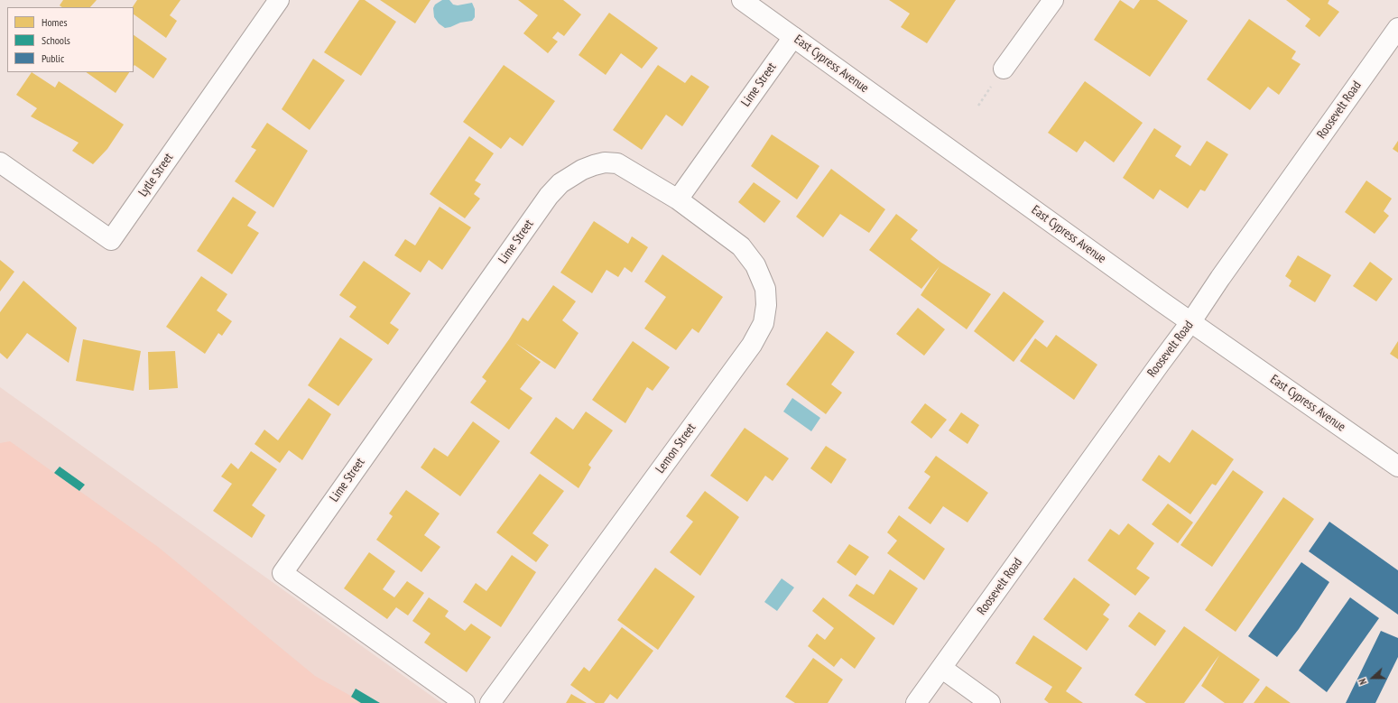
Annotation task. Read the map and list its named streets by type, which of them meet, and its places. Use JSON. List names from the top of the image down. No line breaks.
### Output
{"streets":{"street":["East Cypress Avenue","Lime Street","Roosevelt Road","Lytle Street","Lemon Street"]},"crossings":[["East Cypress Avenue","Lime Street"],["East Cypress Avenue","Roosevelt Road"],["Lime Street","Lemon Street"]],"legend":["Homes","Schools","Public"],"north":"left"}
